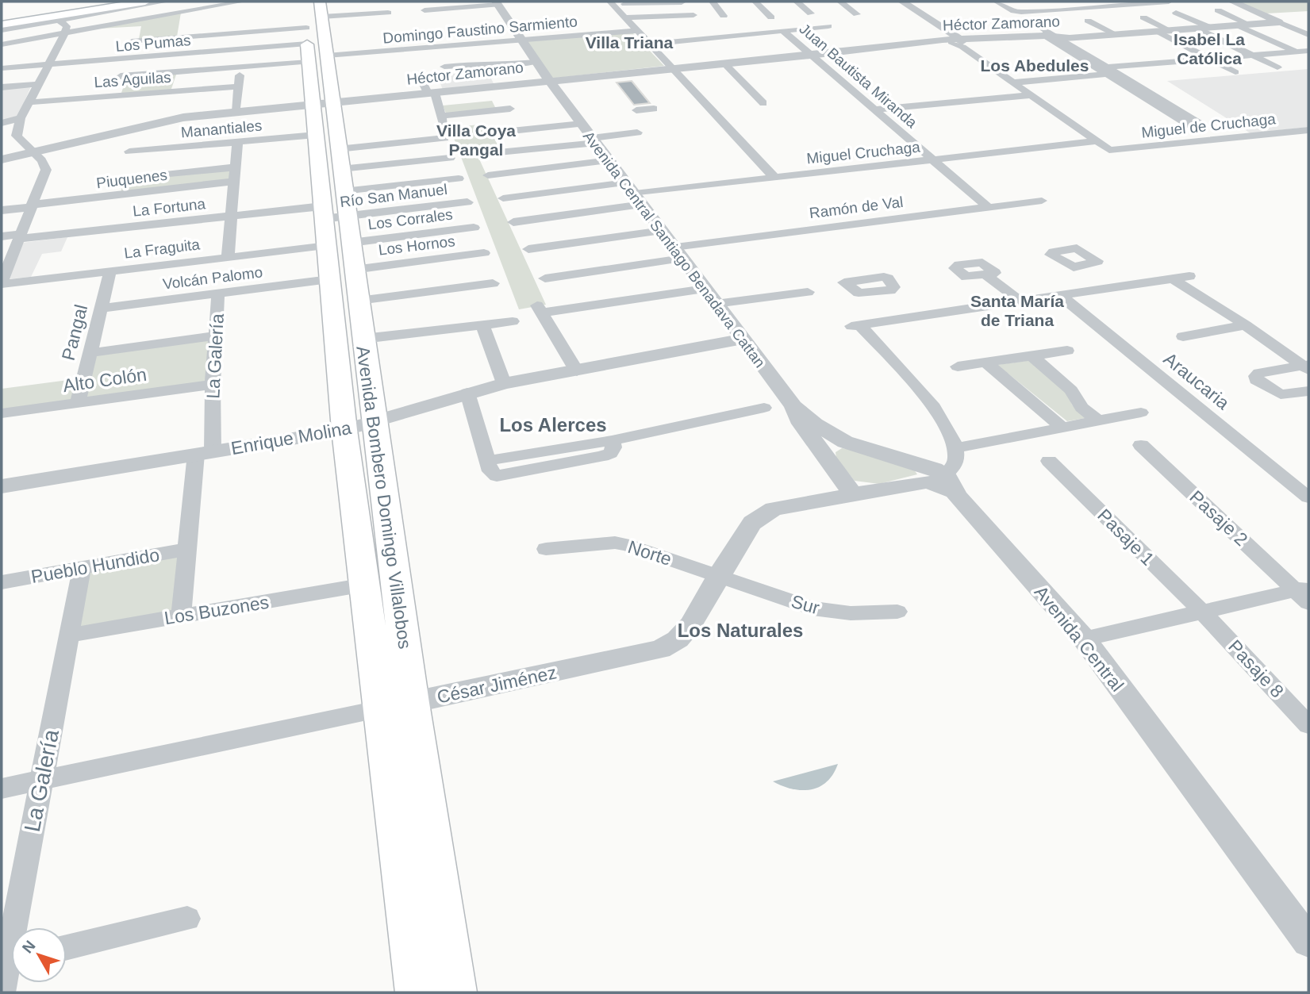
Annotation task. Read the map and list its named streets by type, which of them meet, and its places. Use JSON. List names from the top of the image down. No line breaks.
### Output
{"streets":{"main road":["Avenida Bombero Domingo Villalobos"],"street":["Héctor Zamorano","Domingo Faustino Sarmiento","Los Pumas","Juan Bautista Miranda","Las Aguilas","Miguel de Cruchaga","Manantiales","Miguel Cruchaga","Piuquenes","Río San Manuel","La Fortuna","Ramón de Val","Los Corrales","Los Hornos","La Fraguita","Avenida Central Santiago Benadava Cattan","Volcán Palomo","Pangal","La Galería","Alto Colón","Araucaria","Enrique Molina","Pasaje 2","Pasaje 1","Norte","Pueblo Hundido","Sur","Los Buzones","Avenida Central","Pasaje 8","César Jiménez"]},"crossings":[["Héctor Zamorano","Juan Bautista Miranda"],["Héctor Zamorano","Avenida Central Santiago Benadava Cattan"],["Héctor Zamorano","Avenida Bombero Domingo Villalobos"],["Domingo Faustino Sarmiento","Avenida Central Santiago Benadava Cattan"],["Domingo Faustino Sarmiento","Avenida Bombero Domingo Villalobos"],["Los Pumas","Avenida Bombero Domingo Villalobos"],["Juan Bautista Miranda","Miguel Cruchaga"],["Juan Bautista Miranda","Ramón de Val"],["Miguel de Cruchaga","Miguel Cruchaga"],["Manantiales","Avenida Bombero Domingo Villalobos"],["Miguel Cruchaga","Avenida Central Santiago Benadava Cattan"],["Río San Manuel","La Fortuna"],["Río San Manuel","Avenida Bombero Domingo Villalobos"],["La Fortuna","Avenida Bombero Domingo Villalobos"],["Ramón de Val","Avenida Central Santiago Benadava Cattan"],["Los Corrales","La Fraguita"],["Los Corrales","Avenida Bombero Domingo Villalobos"],["Los Hornos","Avenida Bombero Domingo Villalobos"],["La Fraguita","Pangal"],["La Fraguita","Avenida Bombero Domingo Villalobos"],["Avenida Central Santiago Benadava Cattan","Enrique Molina"],["Avenida Central Santiago Benadava Cattan","César Jiménez"],["Volcán Palomo","Pangal"],["Volcán Palomo","La Galería"],["Volcán Palomo","Avenida Bombero Domingo Villalobos"],["Pangal","Alto Colón"],["La Galería","Alto Colón"],["La Galería","Enrique Molina"],["La Galería","Pueblo Hundido"],["La Galería","Los Buzones"],["La Galería","César Jiménez"],["Enrique Molina","Avenida Bombero Domingo Villalobos"],["Avenida Bombero Domingo Villalobos","Los Buzones"],["Avenida Bombero Domingo Villalobos","César Jiménez"],["Pasaje 1","Pasaje 8"],["Norte","Sur"],["Norte","César Jiménez"],["Sur","César Jiménez"],["Avenida Central","César Jiménez"]],"districts":["Isabel La Católica","Villa Triana","Los Abedules","Villa Coya Pangal","Santa María de Triana","Los Alerces","Los Naturales"],"north":"top left"}
